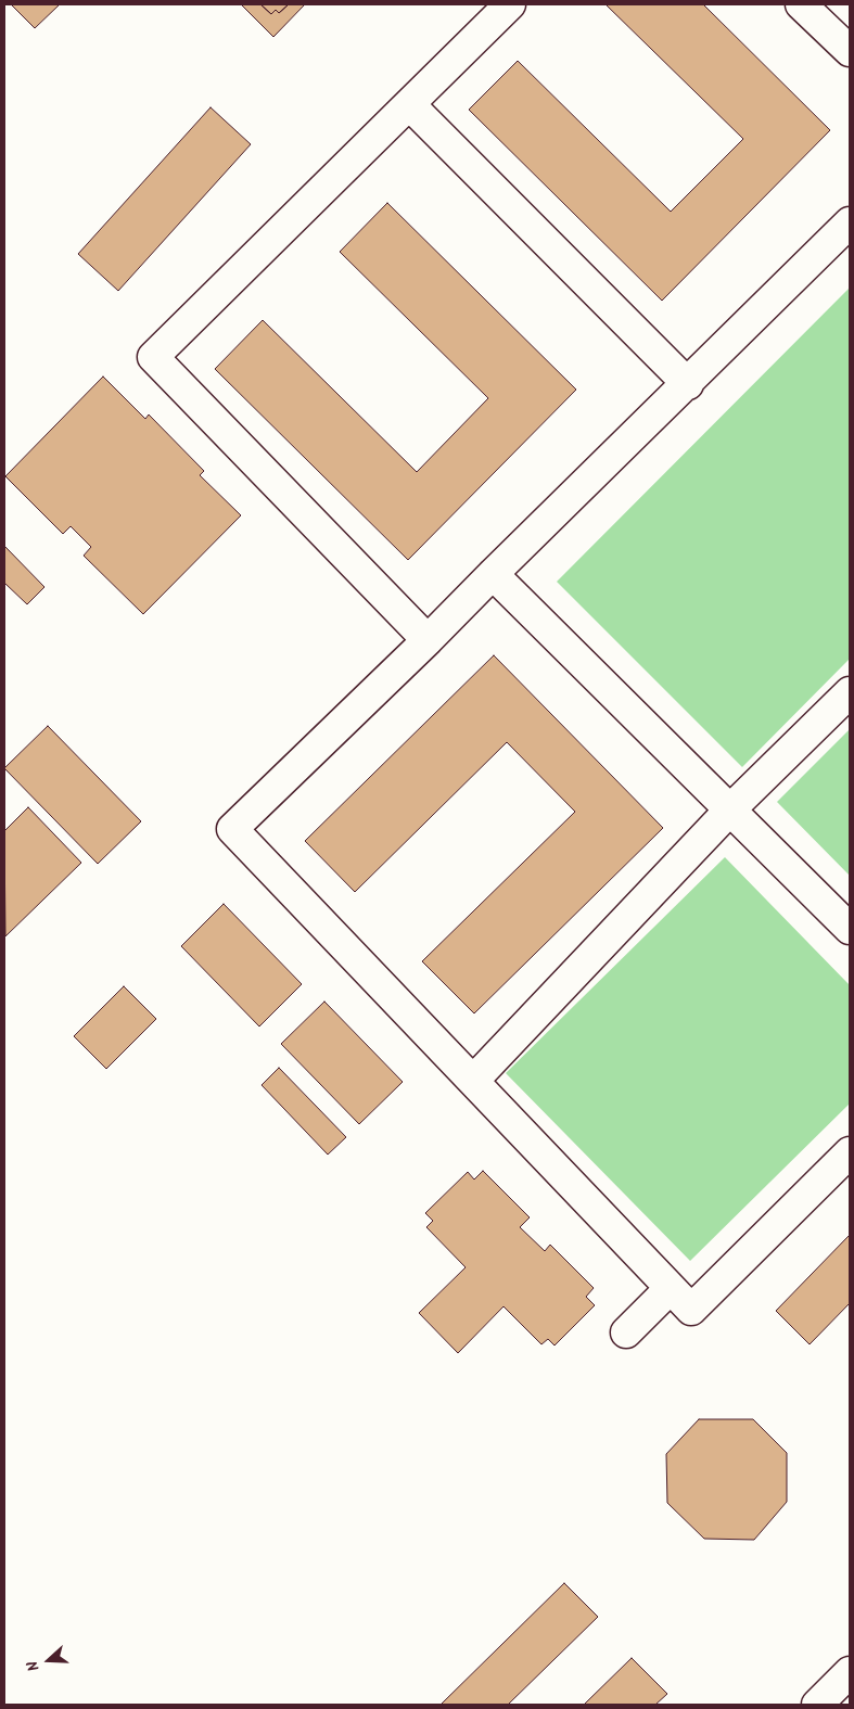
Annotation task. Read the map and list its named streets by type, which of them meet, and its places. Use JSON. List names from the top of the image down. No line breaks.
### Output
{"north":"left"}
